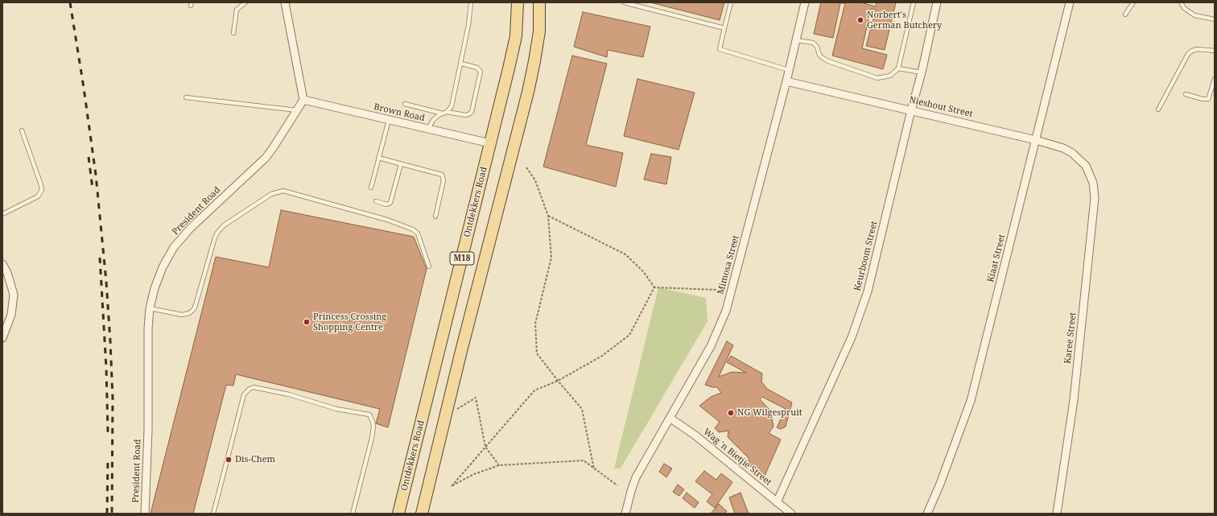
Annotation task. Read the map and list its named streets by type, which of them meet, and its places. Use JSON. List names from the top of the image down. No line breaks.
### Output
{"streets":{"main road":["Ontdekkers Road","M18"],"street":["Nieshout Street","Brown Road","President Road","Keurboom Street","Kiaat Street","Mimosa Street","Karee Street","Wag 'n Bietjie Street"]},"crossings":[["Nieshout Street","Keurboom Street"],["Nieshout Street","Kiaat Street"],["Nieshout Street","Mimosa Street"],["Nieshout Street","Karee Street"],["Brown Road","Ontdekkers Road"],["Brown Road","President Road"],["Keurboom Street","Wag 'n Bietjie Street"],["Mimosa Street","Wag 'n Bietjie Street"]],"places":["Norbert's German Butchery","Princess Crossing Shopping Centre","NG Wilgespruit","Dis-Chem"]}
